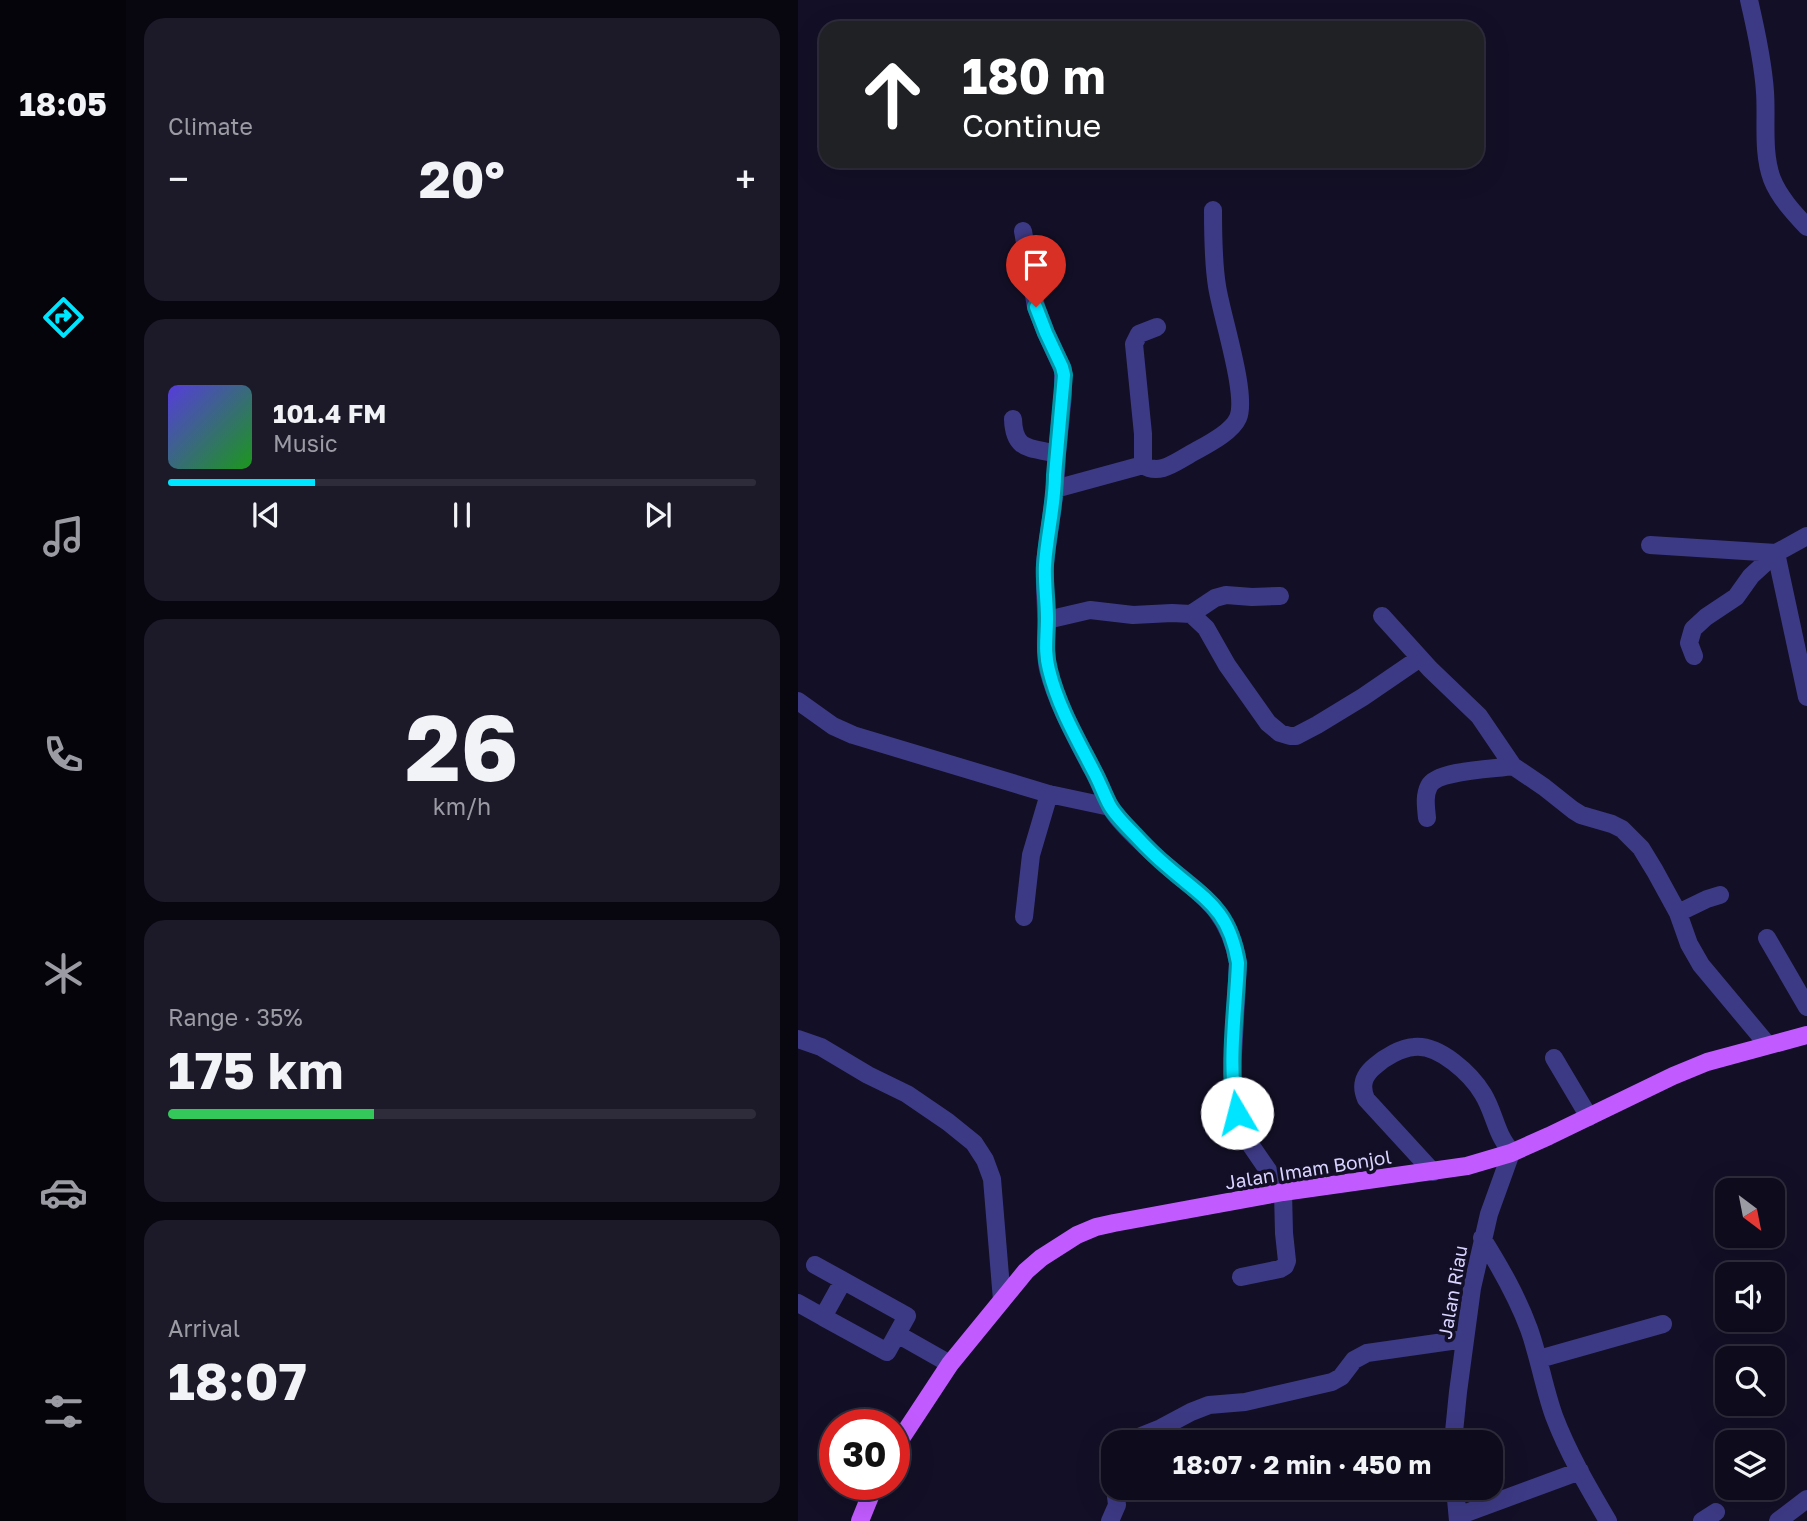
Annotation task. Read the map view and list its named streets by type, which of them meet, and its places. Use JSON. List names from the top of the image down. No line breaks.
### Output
{"streets":{"main road":["Jalan Imam Bonjol"],"street":["Jalan Riau"]},"crossings":[["Jalan Imam Bonjol","Jalan Riau"]],"north":"bottom right","page":{"tabs":"18:05","tile":["Climate",["26","km/h"],["Range · 35%","175 km"],["Arrival","18:07"]],"turn":["180 m","Continue"],"heat":["−","20°","+"],"song":["101.4 FM","Music"],"limit":"30","trip":"18:07 · 2 min · 450 m"}}
